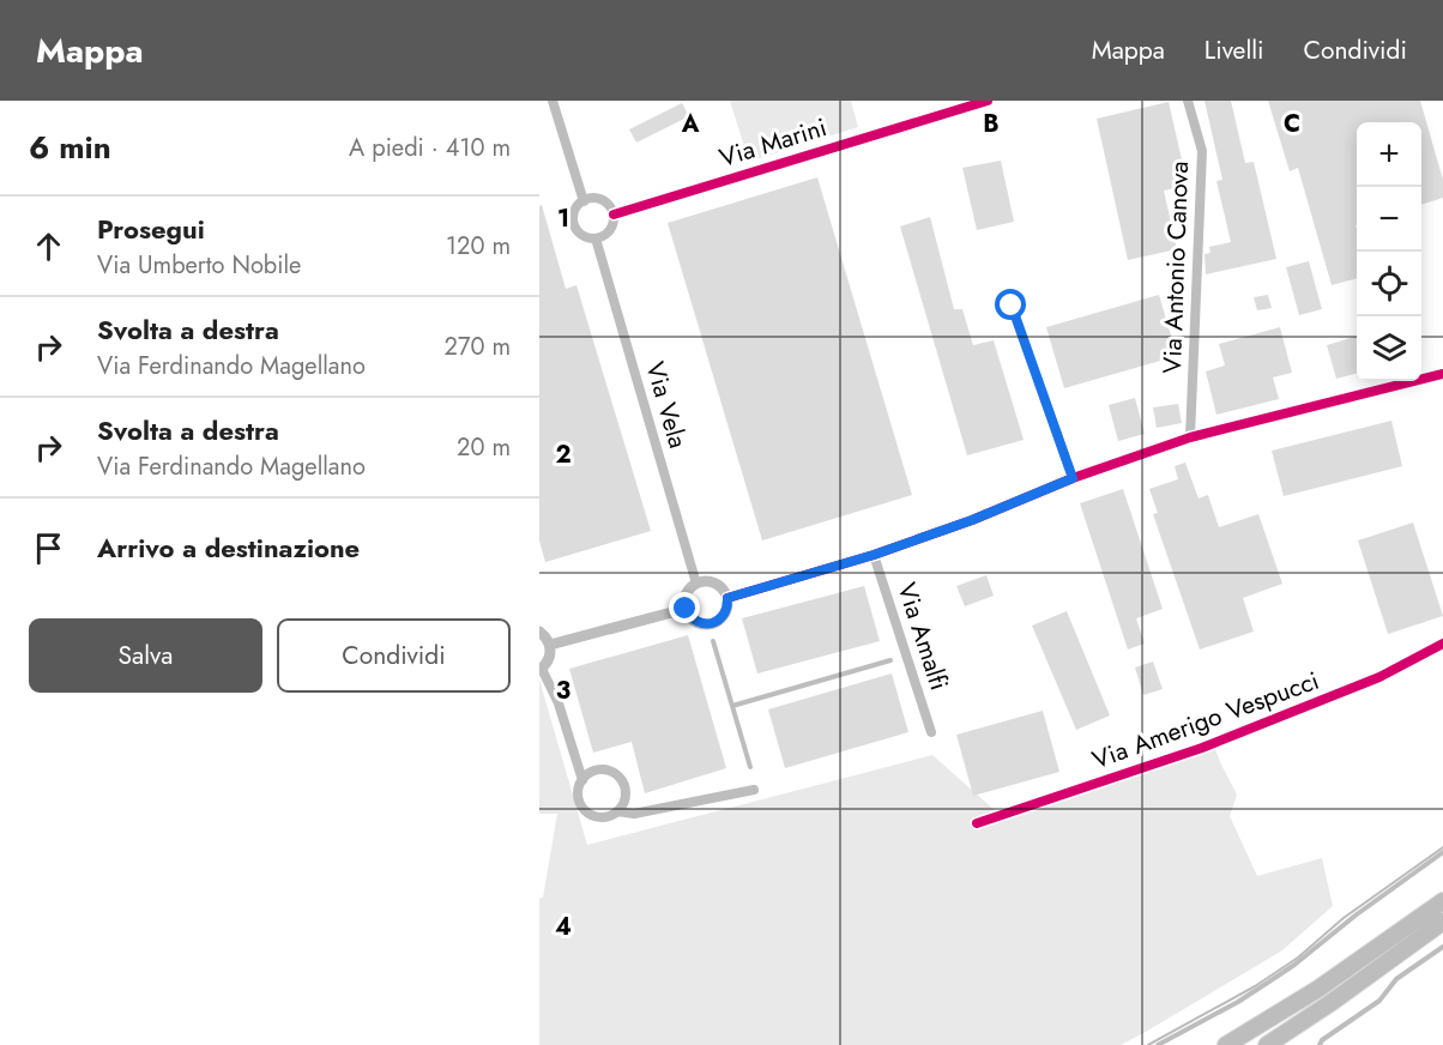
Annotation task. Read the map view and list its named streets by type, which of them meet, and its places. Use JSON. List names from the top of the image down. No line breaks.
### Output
{"streets":{"street":["Via Marini","Via Antonio Canova","Via Vela","Via Amalfi","Via Amerigo Vespucci"]},"crossings":[["Via Marini","Via Vela"]],"page":{"header":"Mappa","nav":["Mappa","Livelli","Condividi"],"heading":["6 min","A piedi · 410 m"],"map_buttons":["+","−"],"list":[["Prosegui","Via Umberto Nobile","120 m"],["Svolta a destra","Via Ferdinando Magellano","270 m"],["Svolta a destra","Via Ferdinando Magellano","20 m"],"Arrivo a destinazione"],"buttons":["Salva","Condividi"]},"grid":{"columns":["A","B","C"],"rows":["1","2","3","4"]}}
